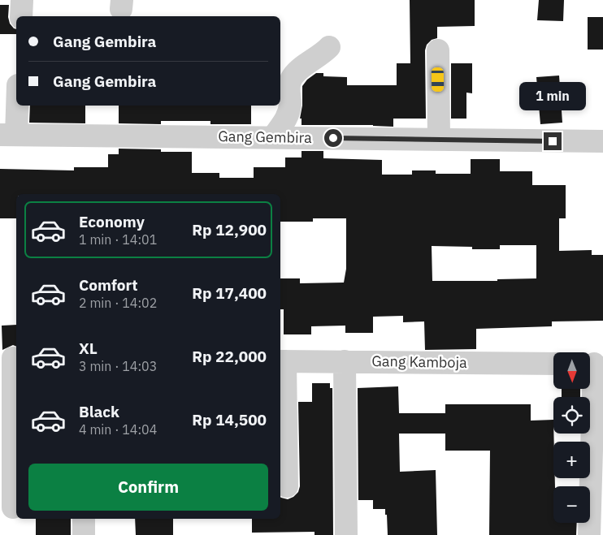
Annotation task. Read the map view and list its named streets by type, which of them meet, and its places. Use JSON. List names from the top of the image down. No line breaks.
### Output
{"streets":{"street":["Gang Gembira","Gang Kamboja"]},"north":"bottom","page":{"banner":["Gang Gembira","Gang Gembira"],"bubble":"1 min","list":[{"name":"Economy","note":"1 min · 14:01","value":"Rp 12,900"},{"name":"Comfort","note":"2 min · 14:02","value":"Rp 17,400"},{"name":"XL","note":"3 min · 14:03","value":"Rp 22,000"},{"name":"Black","note":"4 min · 14:04","value":"Rp 14,500"}],"map_buttons":["+","−"],"buttons":"Confirm"}}
